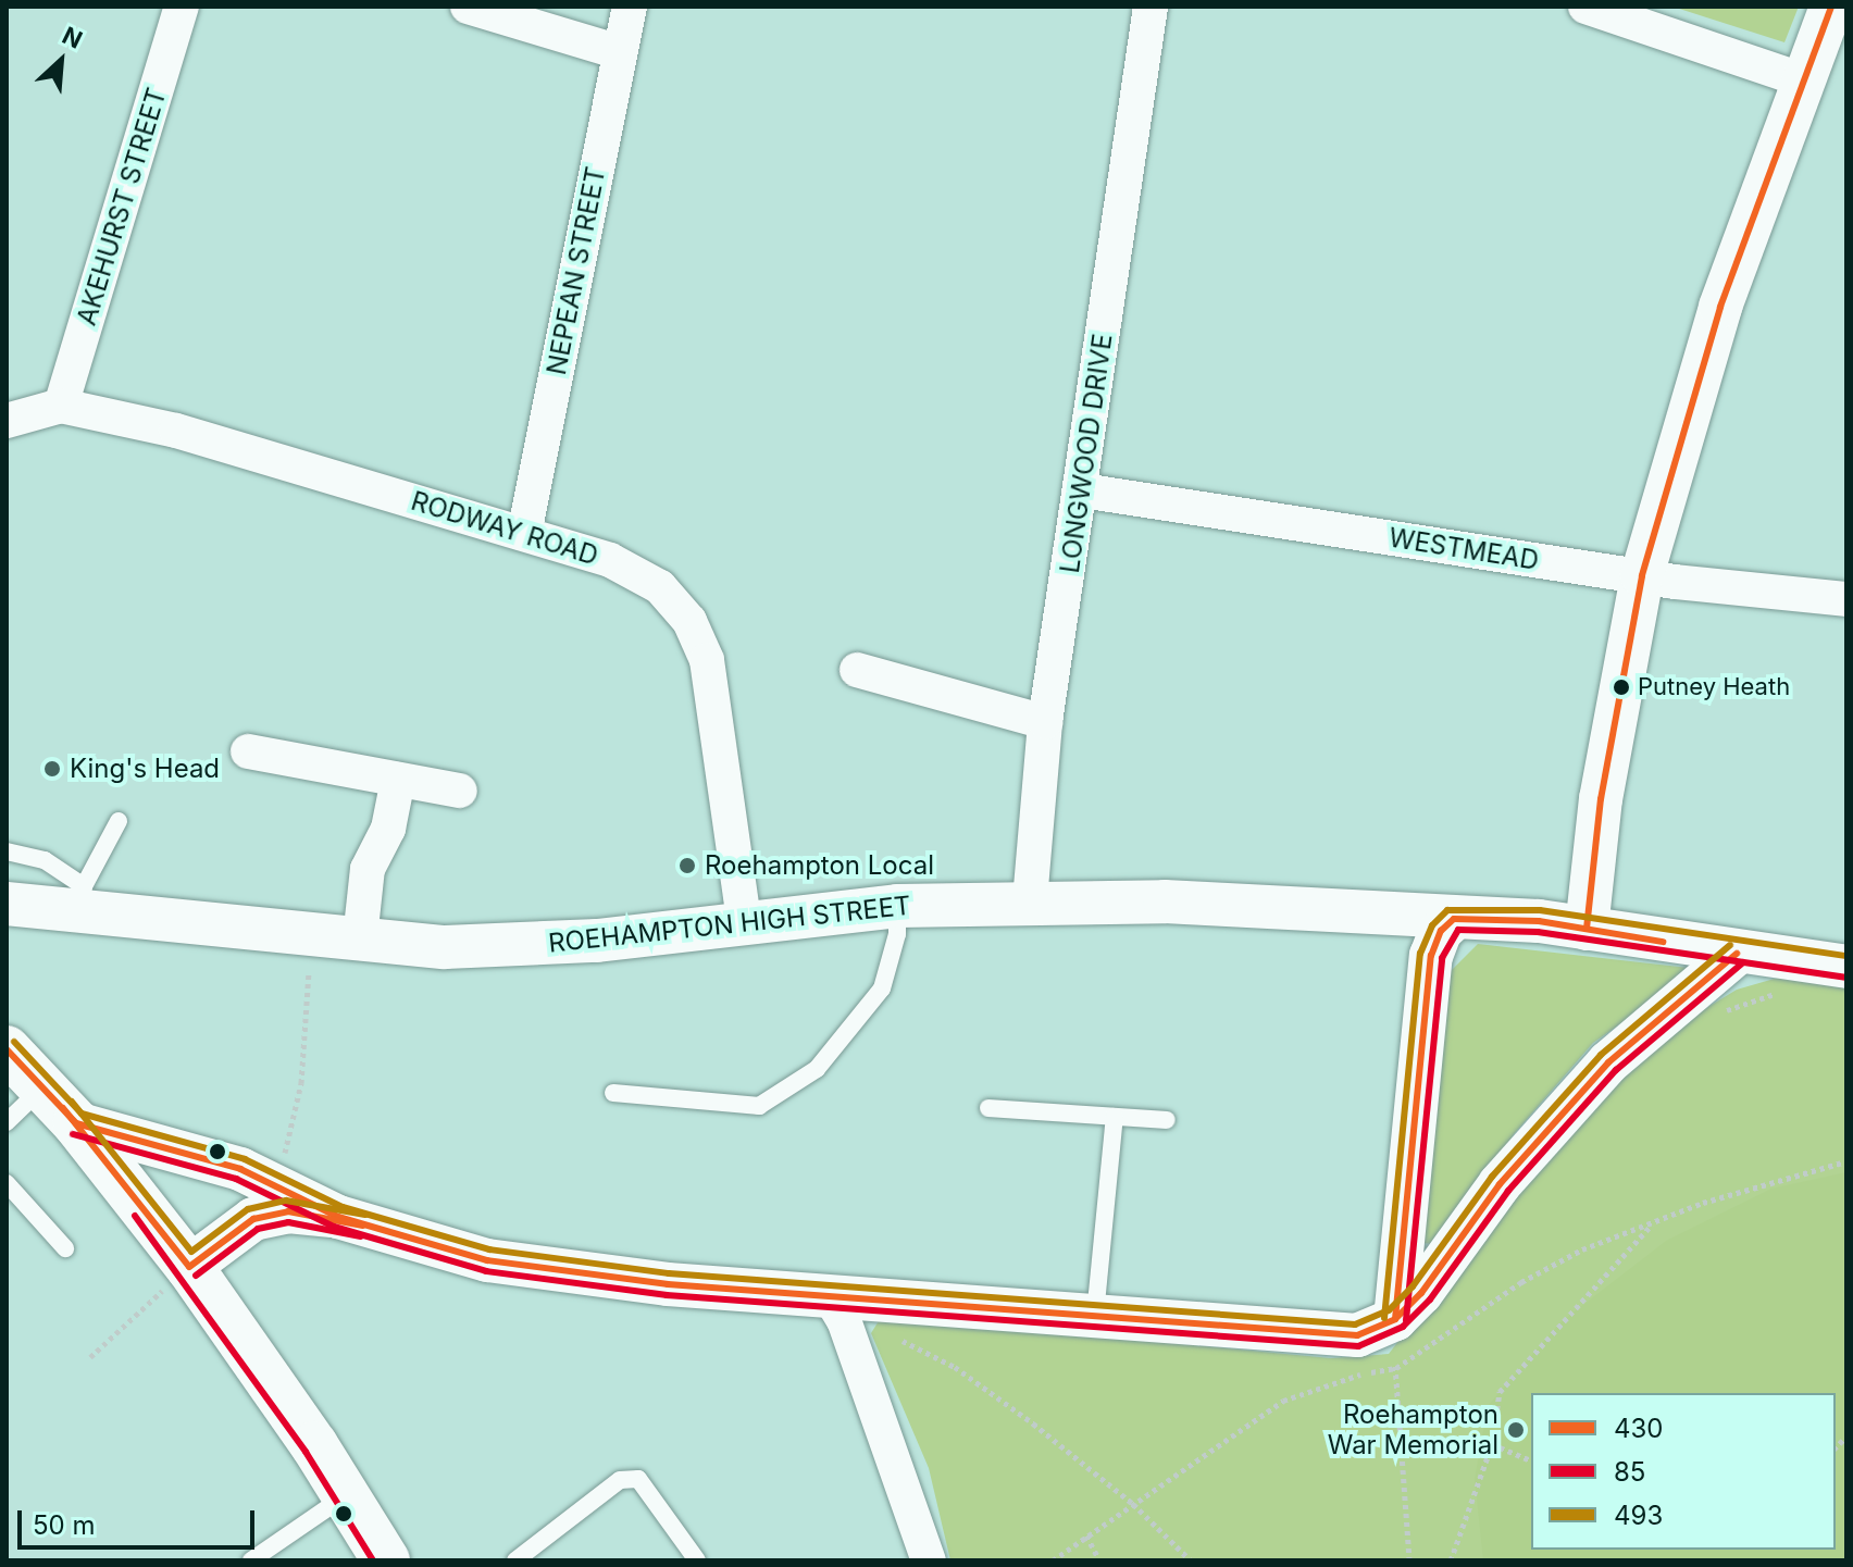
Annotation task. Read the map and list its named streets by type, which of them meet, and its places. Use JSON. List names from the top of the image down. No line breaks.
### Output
{"streets":{"street":["AKEHURST STREET","NEPEAN STREET","LONGWOOD DRIVE","RODWAY ROAD","WESTMEAD","ROEHAMPTON HIGH STREET"]},"crossings":[["AKEHURST STREET","RODWAY ROAD"],["NEPEAN STREET","RODWAY ROAD"],["LONGWOOD DRIVE","WESTMEAD"],["LONGWOOD DRIVE","ROEHAMPTON HIGH STREET"],["RODWAY ROAD","ROEHAMPTON HIGH STREET"]],"places":["Putney Heath","King's Head","Roehampton Local","Roehampton War Memorial"],"lines":["transit line 430","transit line 493","transit line 85"],"legend":["430","85","493"],"scale_bar":"50 m","north":"top right"}
